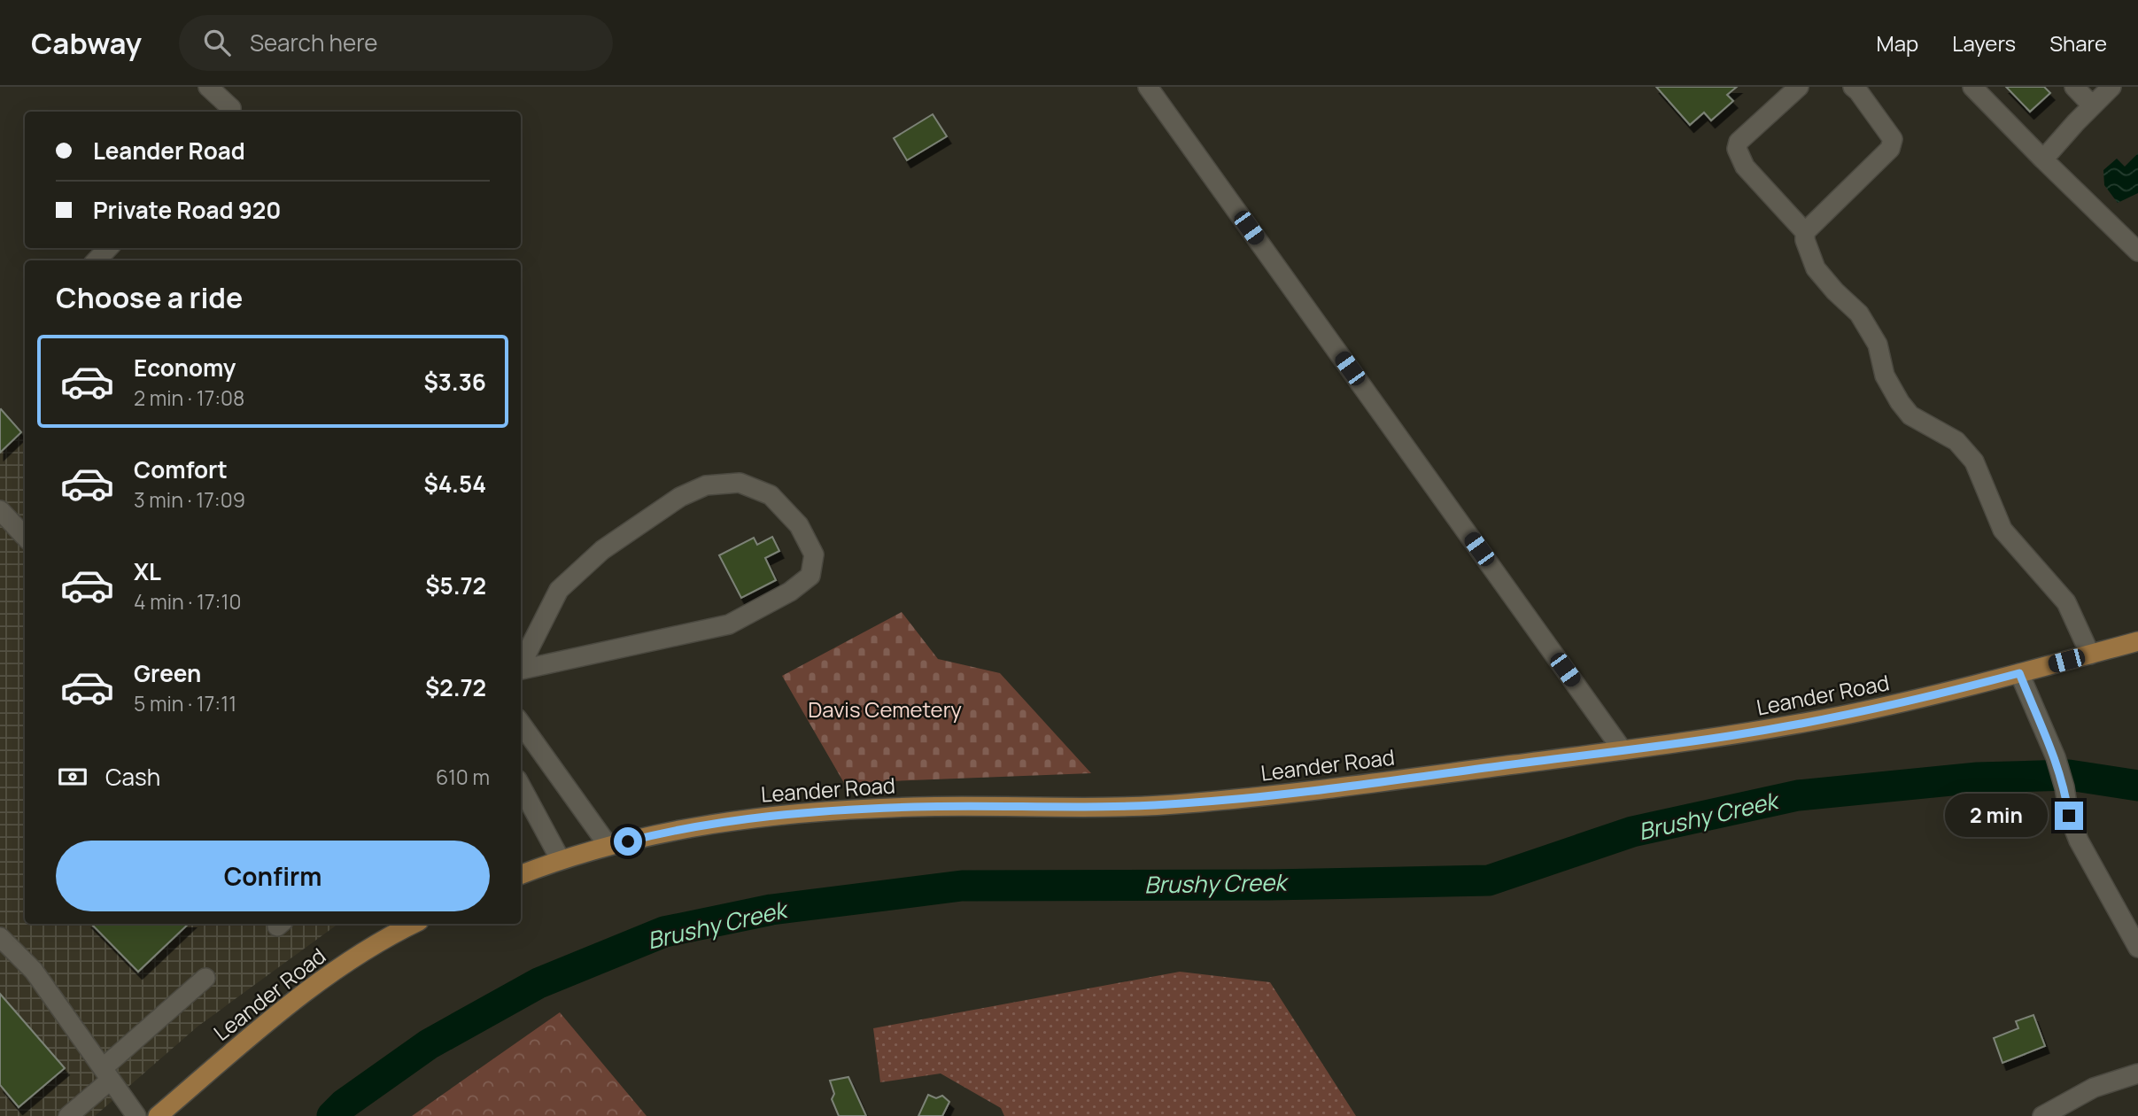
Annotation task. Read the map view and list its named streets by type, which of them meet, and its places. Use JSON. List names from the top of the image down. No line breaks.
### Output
{"streets":{"main road":["Leander Road"]},"water":["Brushy Creek"],"parks":["Davis Cemetery"],"page":{"header":"Cabway","search":"Search here","nav":["Map","Layers","Share"],"banner":["Leander Road","Private Road 920"],"heading":"Choose a ride","list":[{"name":"Economy","note":"2 min · 17:08","value":"$3.36"},{"name":"Comfort","note":"3 min · 17:09","value":"$4.54"},{"name":"XL","note":"4 min · 17:10","value":"$5.72"},{"name":"Green","note":"5 min · 17:11","value":"$2.72"}],"pay":["Cash","610 m"],"bubble":"2 min","buttons":"Confirm"}}
